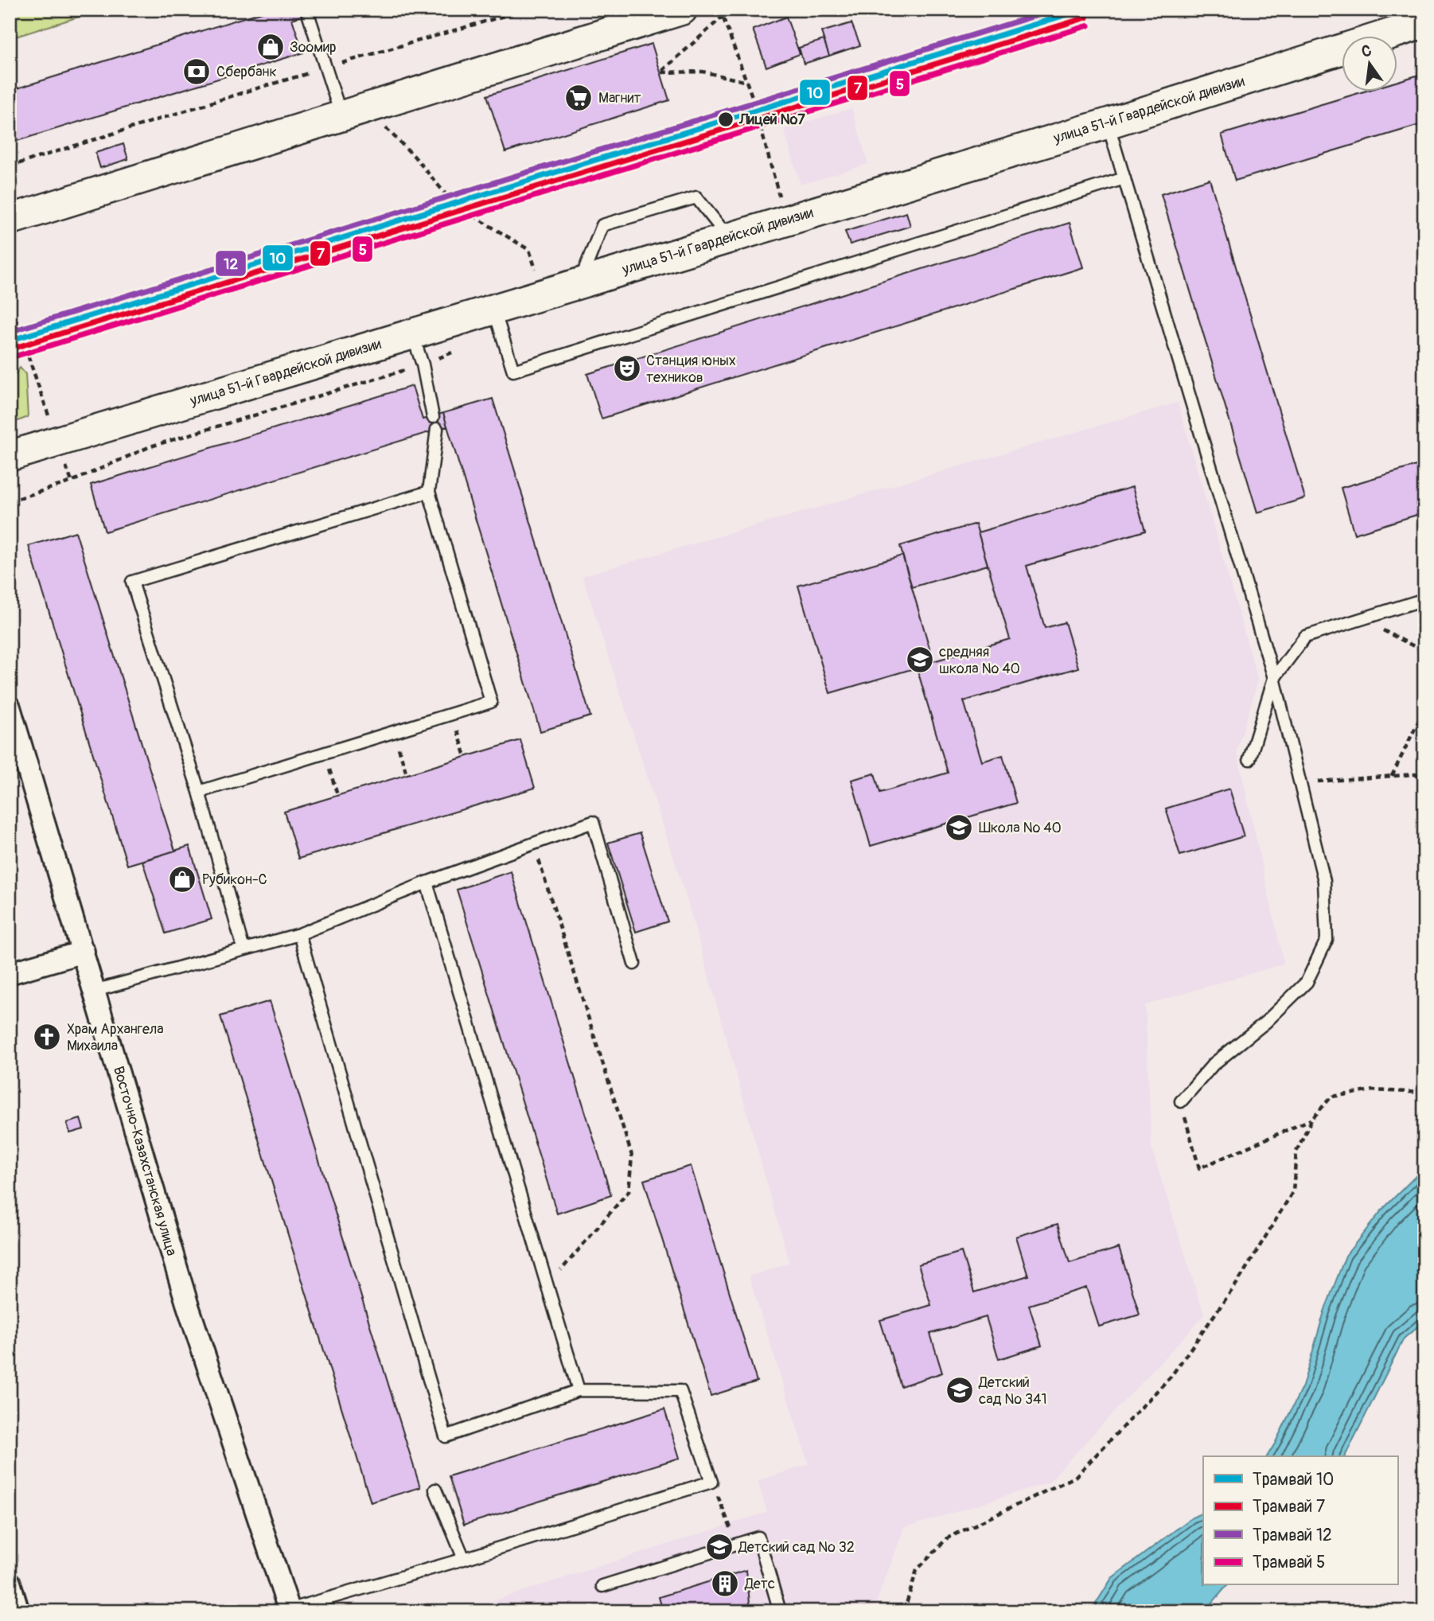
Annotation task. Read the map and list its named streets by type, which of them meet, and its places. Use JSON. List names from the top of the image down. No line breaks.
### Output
{"streets":{"main road":["улица 51-й Гвардейской дивизии"],"street":["Восточно-Казахстанская улица"]},"places":{"shop":["Зоомир","Рубикон-С"],"bank":["Сбербанк"],"supermarket":["Магнит"],"other":["Лицей №7"],"theatre":["Станция юных техников"],"school or university":["средняя школа № 40","Школа № 40","Детский сад № 341","Детский сад № 32"],"church":["Храм Архангела Михаила"],"building":["Детс"]},"lines":["tram line 10","tram line 12","tram line 7","tram line 5"],"legend":["Трамвай 10","Трамвай 7","Трамвай 12","Трамвай 5"],"north":"top"}
